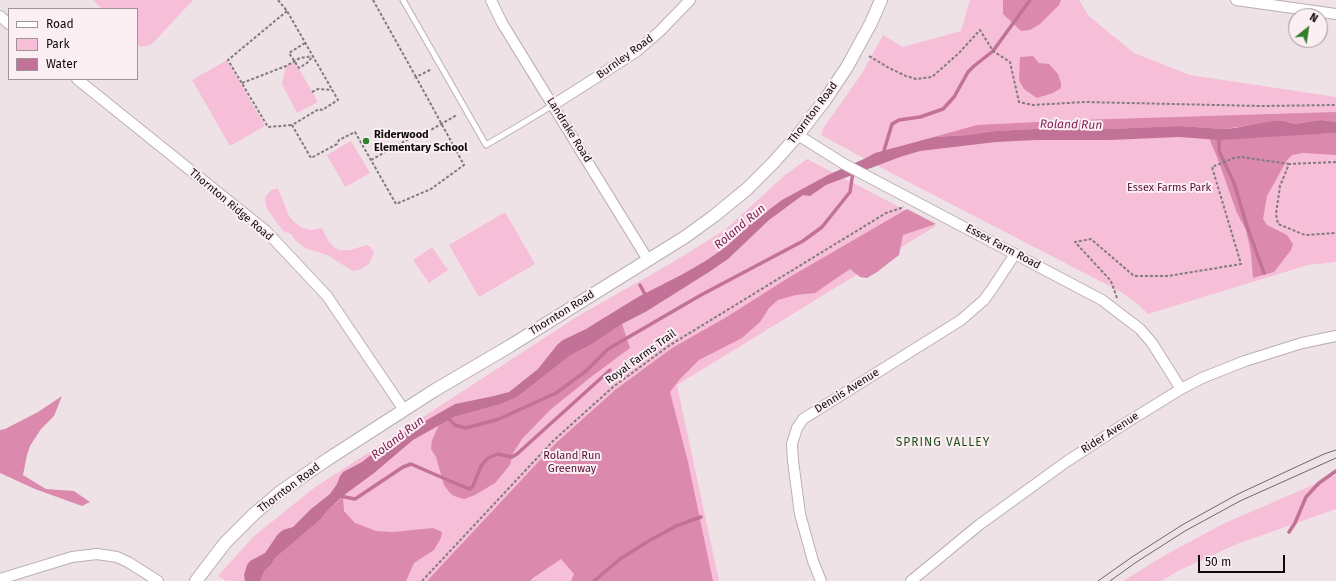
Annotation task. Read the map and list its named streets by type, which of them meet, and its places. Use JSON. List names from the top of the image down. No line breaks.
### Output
{"streets":{"street":["Burnley Road","Thornton Road","Landrake Road","Thornton Ridge Road","Essex Farm Road","Dennis Avenue","Rider Avenue"],"path":["Royal Farms Trail"]},"crossings":[["Burnley Road","Landrake Road"],["Thornton Road","Landrake Road"],["Thornton Road","Thornton Ridge Road"],["Thornton Road","Essex Farm Road"],["Essex Farm Road","Royal Farms Trail"],["Essex Farm Road","Dennis Avenue"],["Essex Farm Road","Rider Avenue"]],"districts":["SPRING VALLEY"],"water":["Roland Run"],"parks":["Essex Farms Park","Roland Run Greenway"],"places":["Riderwood Elementary School"],"legend":["Road","Park","Water"],"scale_bar":"50 m","north":"top right"}
